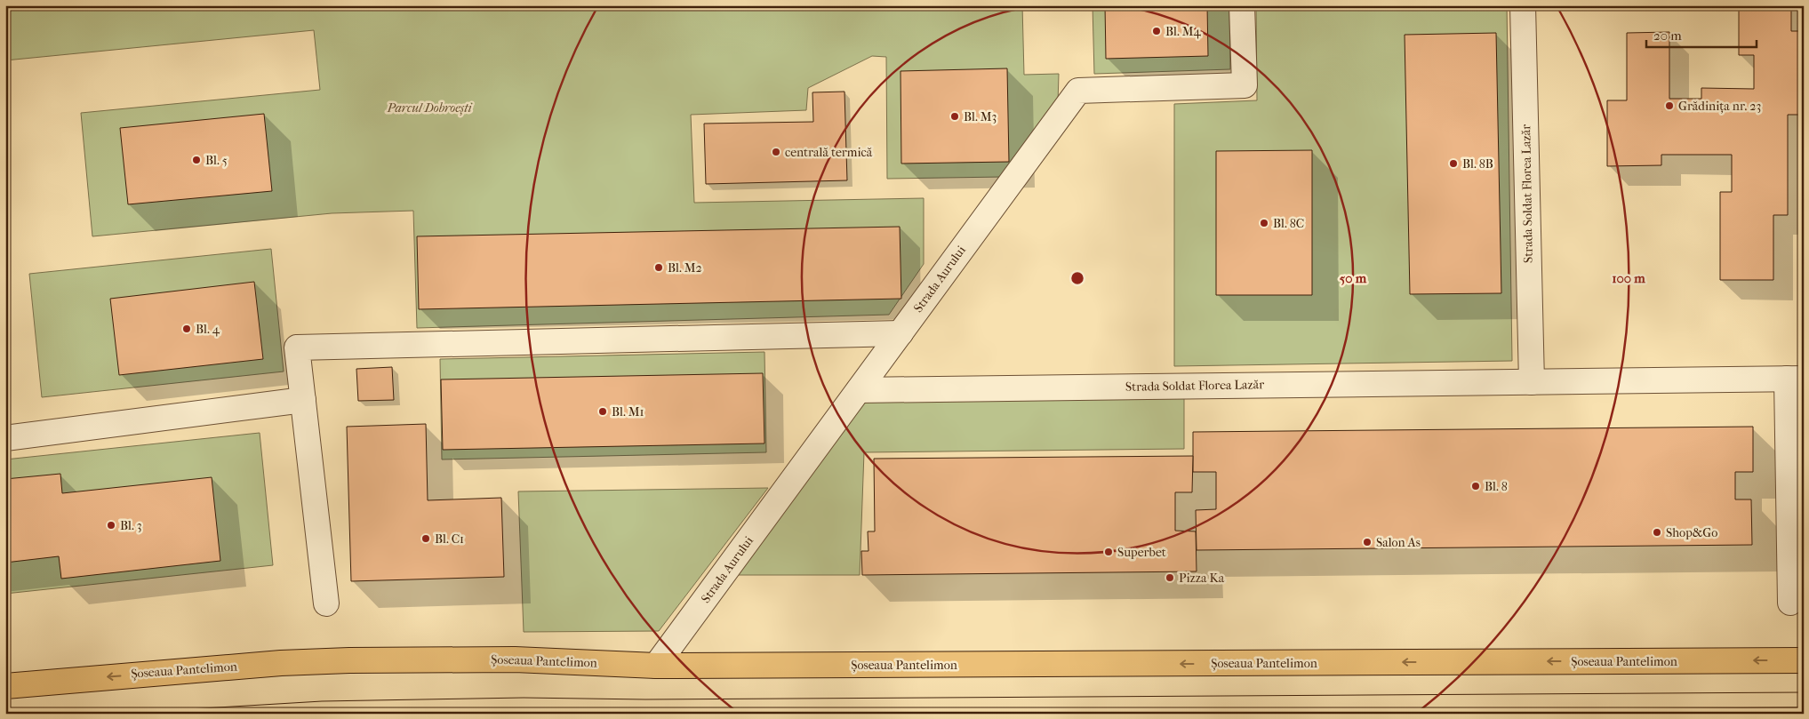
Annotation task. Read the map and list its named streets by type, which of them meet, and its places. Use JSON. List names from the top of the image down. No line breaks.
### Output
{"streets":{"main road":["Șoseaua Pantelimon"],"street":["Strada Soldat Florea Lazăr","Strada Aurului"]},"crossings":[["Strada Soldat Florea Lazăr","Strada Aurului"],["Strada Aurului","Șoseaua Pantelimon"]],"one_way":["Șoseaua Pantelimon"],"parks":["Parcul Dobroești"],"places":["Bl. M4","Grădinița nr. 23","Bl. M3","centrală termică","Bl. 5","Bl. 8B","Bl. 8C","Bl. M2","Bl. 4","Bl. M1","Bl. 8","Bl. 3","Shop&Go","Bl. C1","Salon As","Superbet","Pizza Ka"],"scale_bar":"20 m","rings":["50 m","100 m"]}
